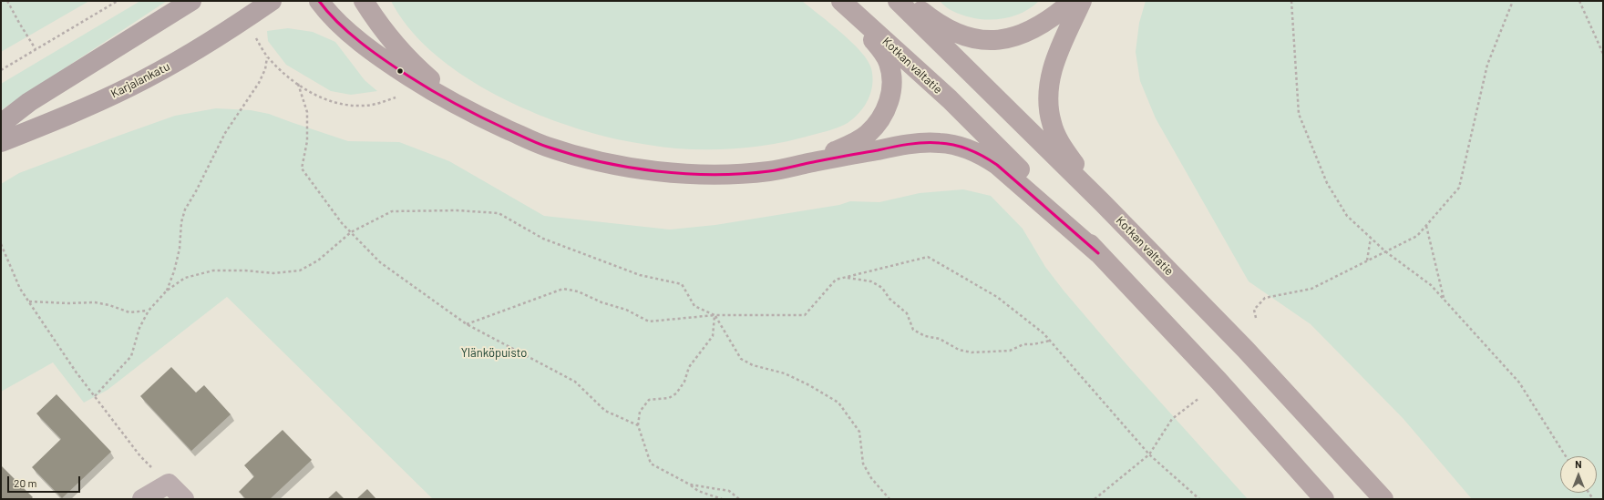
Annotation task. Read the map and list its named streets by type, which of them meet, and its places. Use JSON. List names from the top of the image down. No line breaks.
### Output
{"streets":{"highway":["Kotkan valtatie"],"main road":["Karjalankatu"]},"parks":["Ylänköpuisto"],"scale_bar":"20 m","north":"top"}
